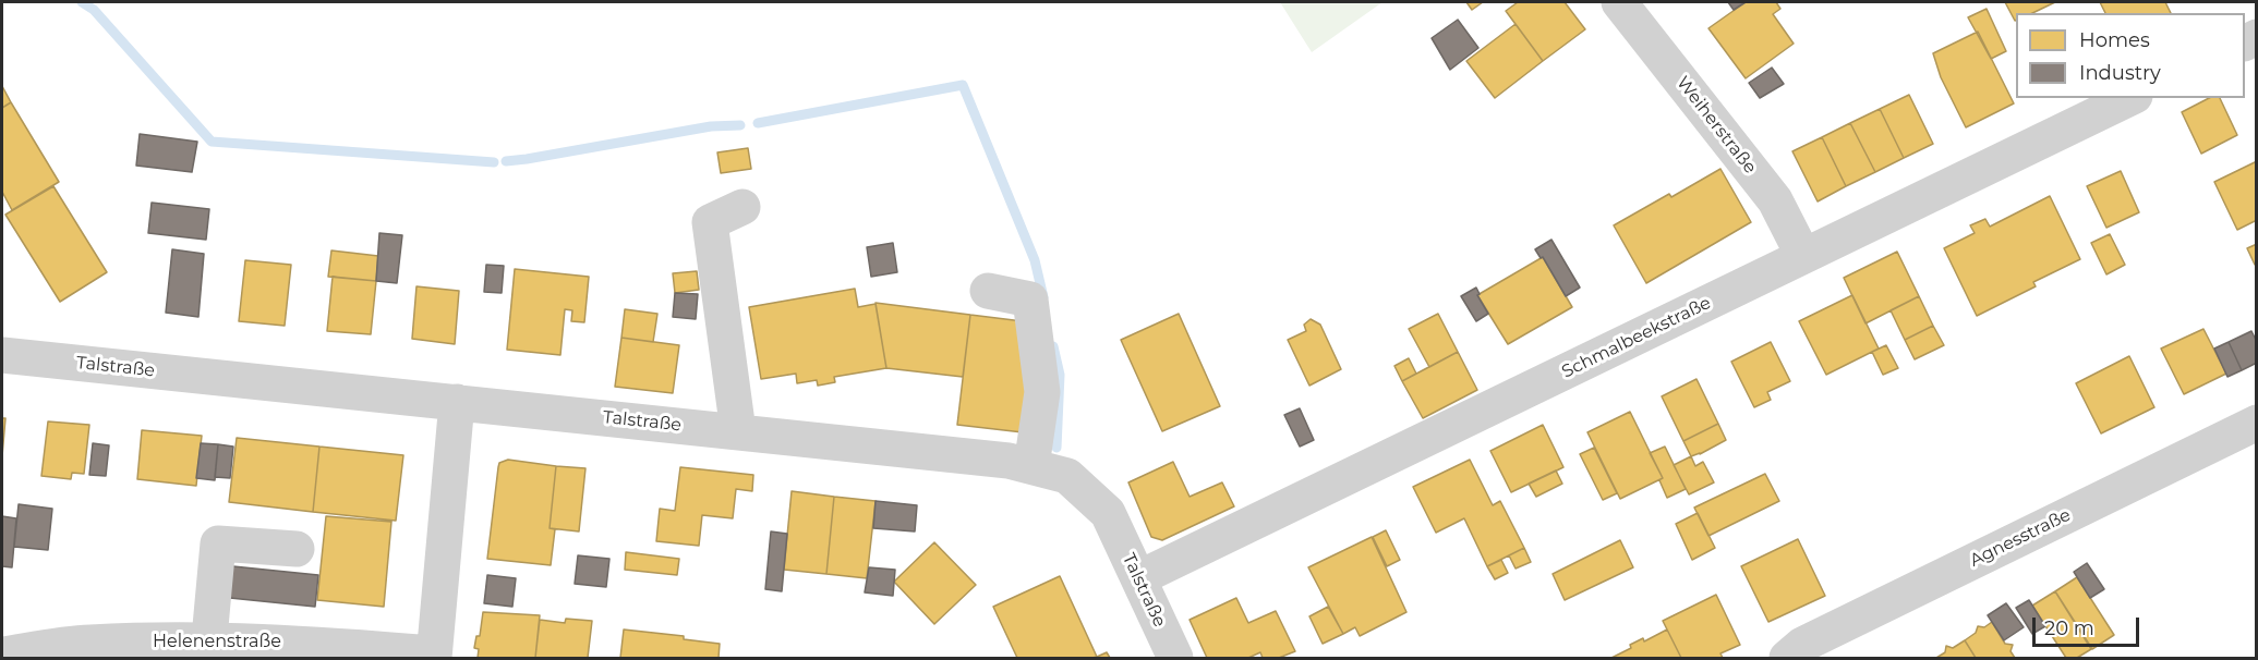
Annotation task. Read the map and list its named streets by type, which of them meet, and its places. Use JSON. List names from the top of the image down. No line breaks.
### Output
{"streets":{"street":["Weiherstraße","Schmalbeekstraße","Talstraße","Agnesstraße","Helenenstraße"]},"crossings":[["Weiherstraße","Schmalbeekstraße"],["Schmalbeekstraße","Talstraße"],["Talstraße","Helenenstraße"]],"legend":["Homes","Industry"],"scale_bar":"20 m"}
